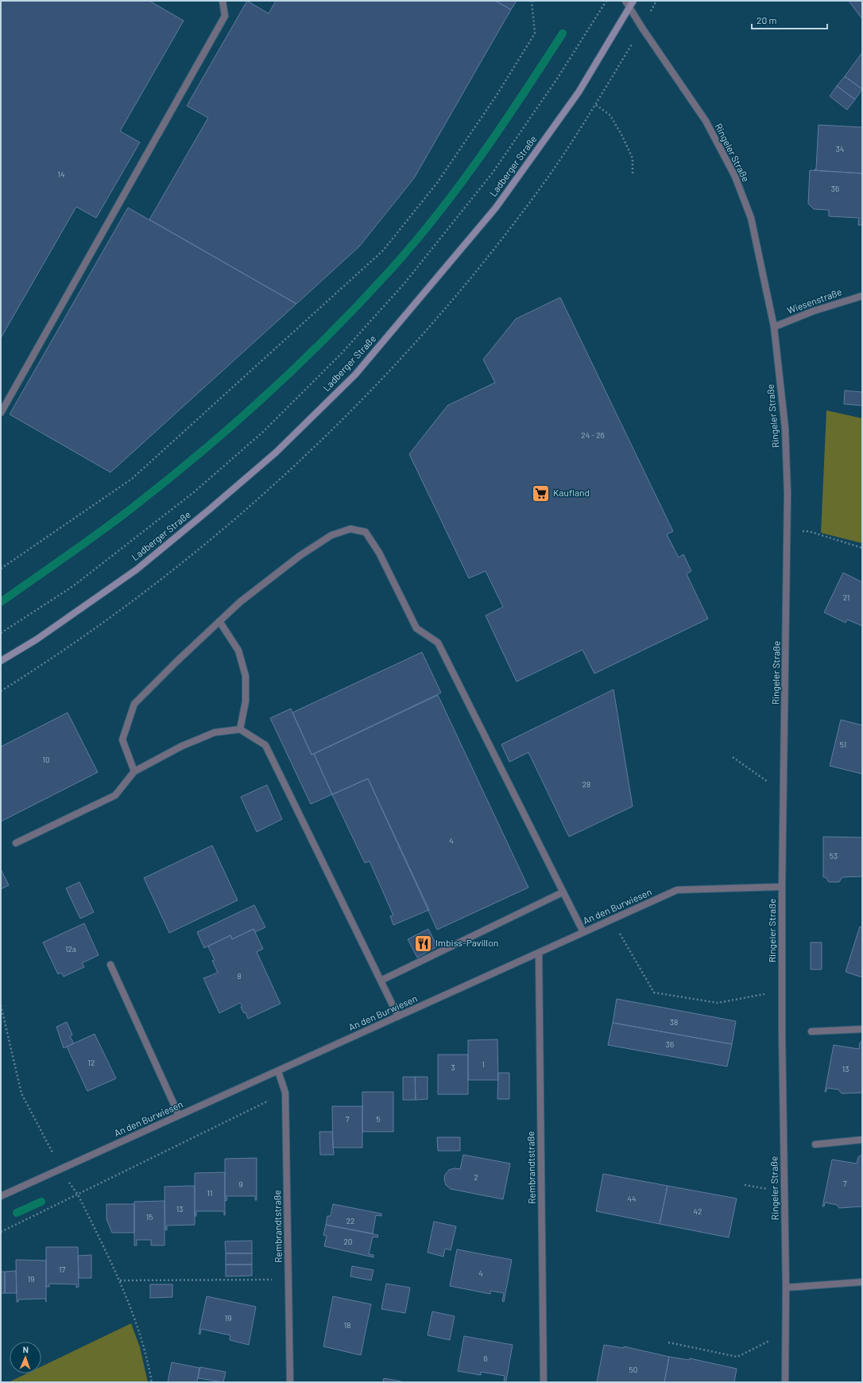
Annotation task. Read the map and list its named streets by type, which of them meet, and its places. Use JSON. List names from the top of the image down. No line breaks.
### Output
{"streets":{"main road":["Ladberger Straße"],"street":["Ringeler Straße","Wiesenstraße","An den Burwiesen","Rembrandtstraße"]},"crossings":[["Ringeler Straße","Ladberger Straße"],["Ringeler Straße","Wiesenstraße"],["Ringeler Straße","An den Burwiesen"],["An den Burwiesen","Rembrandtstraße"]],"places":{"supermarket":["Kaufland"],"restaurant":["Imbiss-Pavillon"]},"house_numbers":["34","14","36","24 - 26","21","51","10","28","4","53","12a","8","38","36","12","1","3","13","7","5","2","7","9","11","44","13","42","15","22","20","17","4","19","19","18","6","50"],"scale_bar":"20 m","north":"top"}
